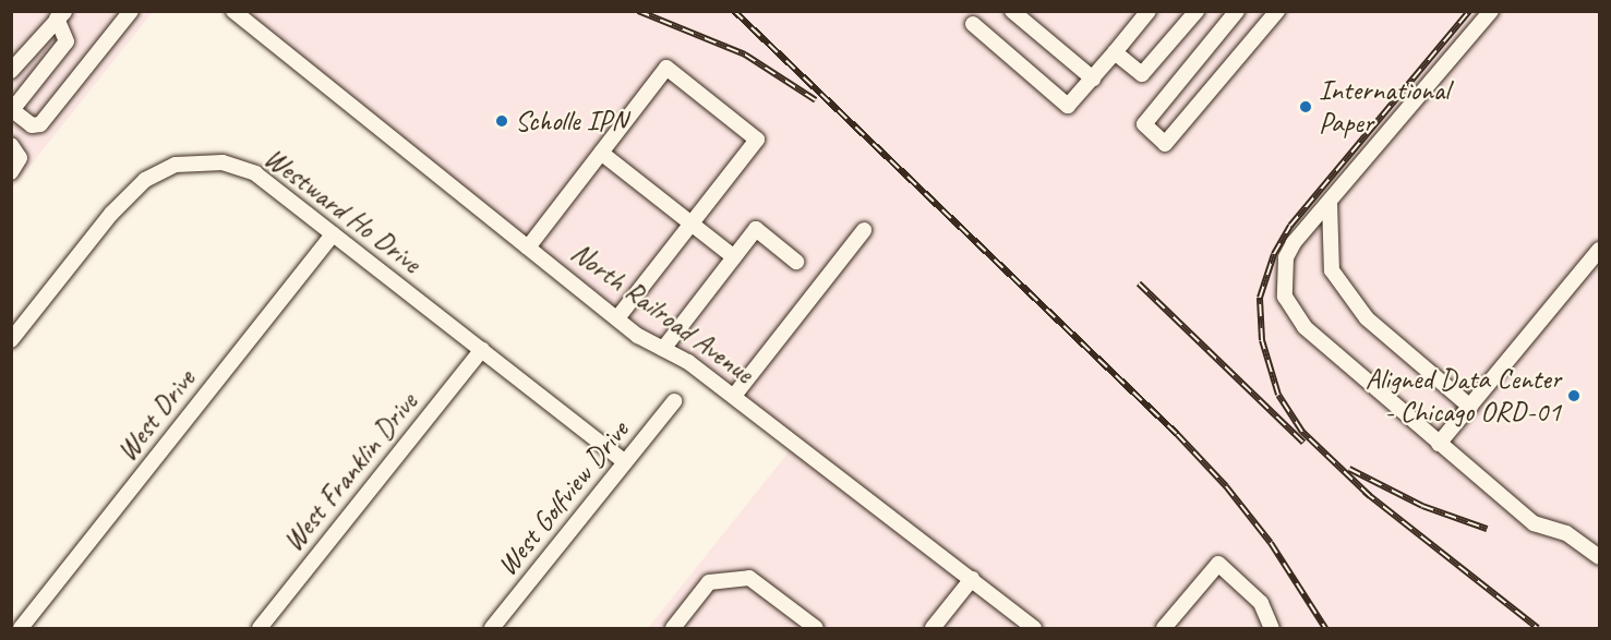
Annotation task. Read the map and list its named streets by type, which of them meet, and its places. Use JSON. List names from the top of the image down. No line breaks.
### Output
{"streets":{"street":["Westward Ho Drive","North Railroad Avenue","West Drive","West Franklin Drive","West Golfview Drive"]},"crossings":[["Westward Ho Drive","West Drive"],["Westward Ho Drive","West Franklin Drive"],["Westward Ho Drive","West Golfview Drive"]],"places":["International Paper","Scholle IPN","Aligned Data Center - Chicago ORD-01"]}
